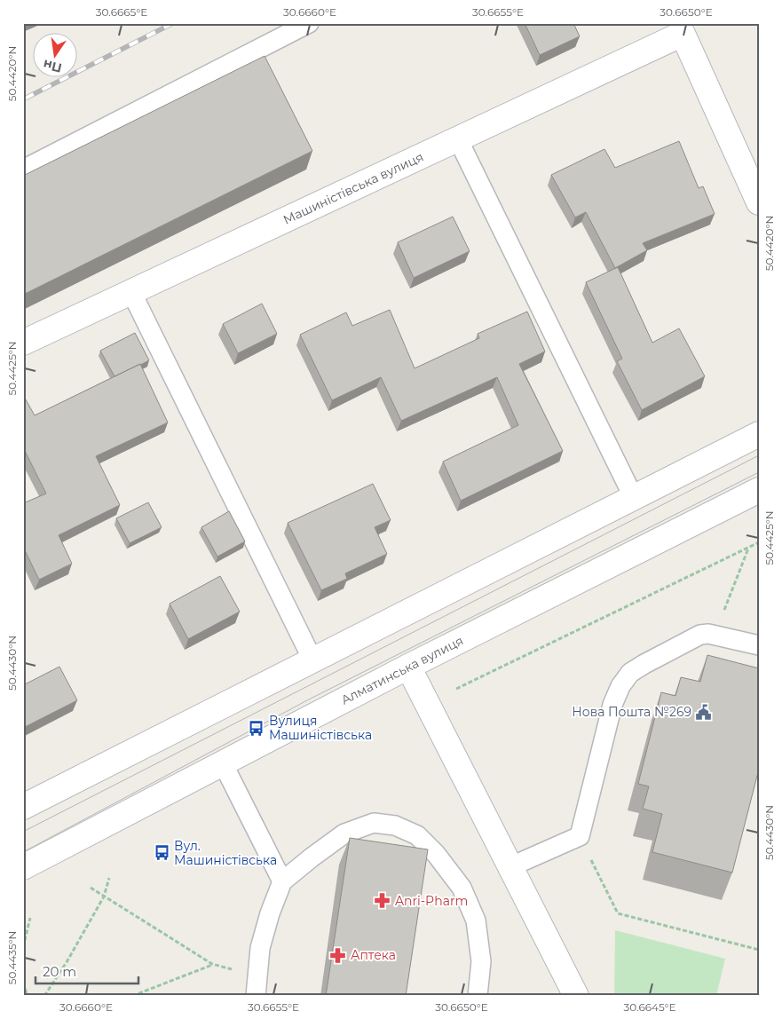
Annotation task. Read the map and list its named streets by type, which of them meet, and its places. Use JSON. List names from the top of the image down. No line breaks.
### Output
{"streets":{"street":["Машиністівська вулиця","Алматинська вулиця"]},"places":{"public building":["Нова Пошта №269"],"bus stop":["Вулиця Машиністівська","Вул. Машиністівська"],"pharmacy":["Anri-Pharm","Аптека"]},"scale_bar":"20 m","north":"bottom","coordinates":["30.6665°E","30.6660°E","30.6655°E","30.6650°E","50.4420°N","50.4425°N","50.4430°N","50.4435°N","30.6645°E"]}
